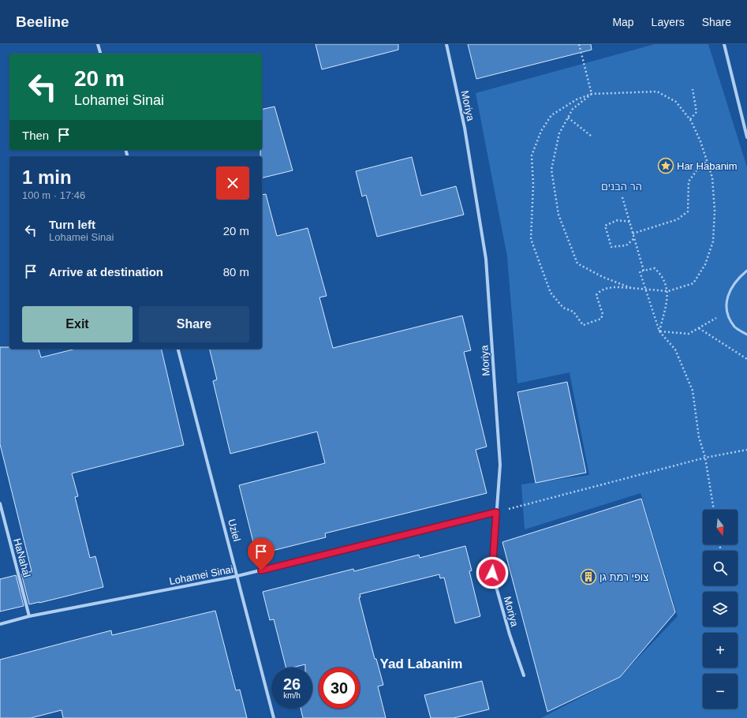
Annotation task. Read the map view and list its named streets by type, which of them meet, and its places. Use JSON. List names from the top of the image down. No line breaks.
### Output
{"streets":{"street":["Moriya","Uziel","HaNahal","Lohamei Sinai"]},"crossings":[["Moriya","Lohamei Sinai"],["Uziel","Lohamei Sinai"],["HaNahal","Lohamei Sinai"]],"districts":["Yad Labanim"],"parks":["הר הבנים"],"places":{"place":["Har Habanim"],"building":["צופי רמת גן"]},"north":"bottom","page":{"header":"Beeline","nav":["Map","Layers","Share"],"turn":["20 m","Lohamei Sinai"],"then":"Then","heading":["1 min","100 m · 17:46"],"list":[{"name":"Turn left","note":"Lohamei Sinai","value":"20 m"},{"name":"Arrive at destination","value":"80 m"}],"buttons":["Exit","Share"],"map_buttons":["+","−"],"speed":"26 km/h","limit":"30"}}
